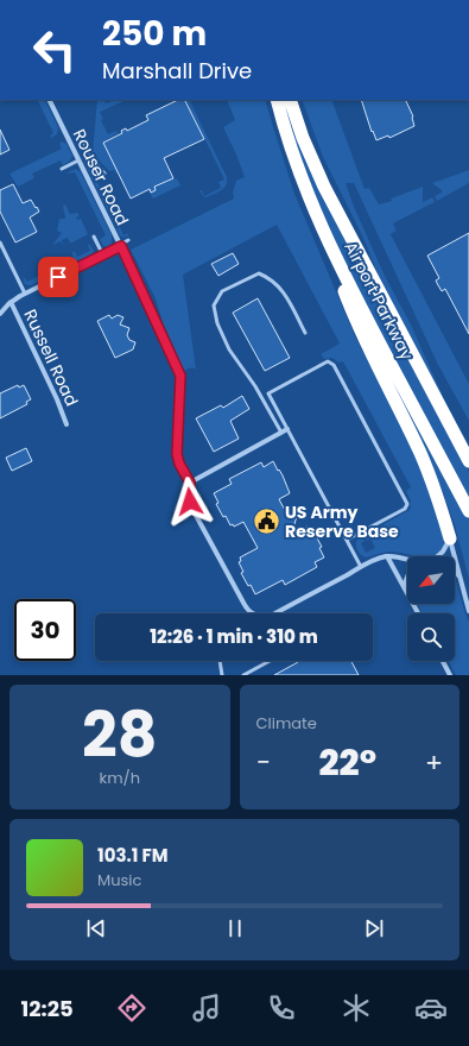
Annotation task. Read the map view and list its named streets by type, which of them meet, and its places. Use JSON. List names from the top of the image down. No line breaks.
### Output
{"streets":{"highway":["Airport Parkway"],"street":["Rouser Road","Russell Road"]},"places":{"public building":["US Army Reserve Base"]},"north":"bottom left","page":{"turn":["250 m","Marshall Drive"],"limit":"30","trip":"12:26 · 1 min · 310 m","tile":[["28","km/h"],"Climate"],"heat":["−","22°","+"],"song":["103.1 FM","Music"],"tabs":"12:25"}}
